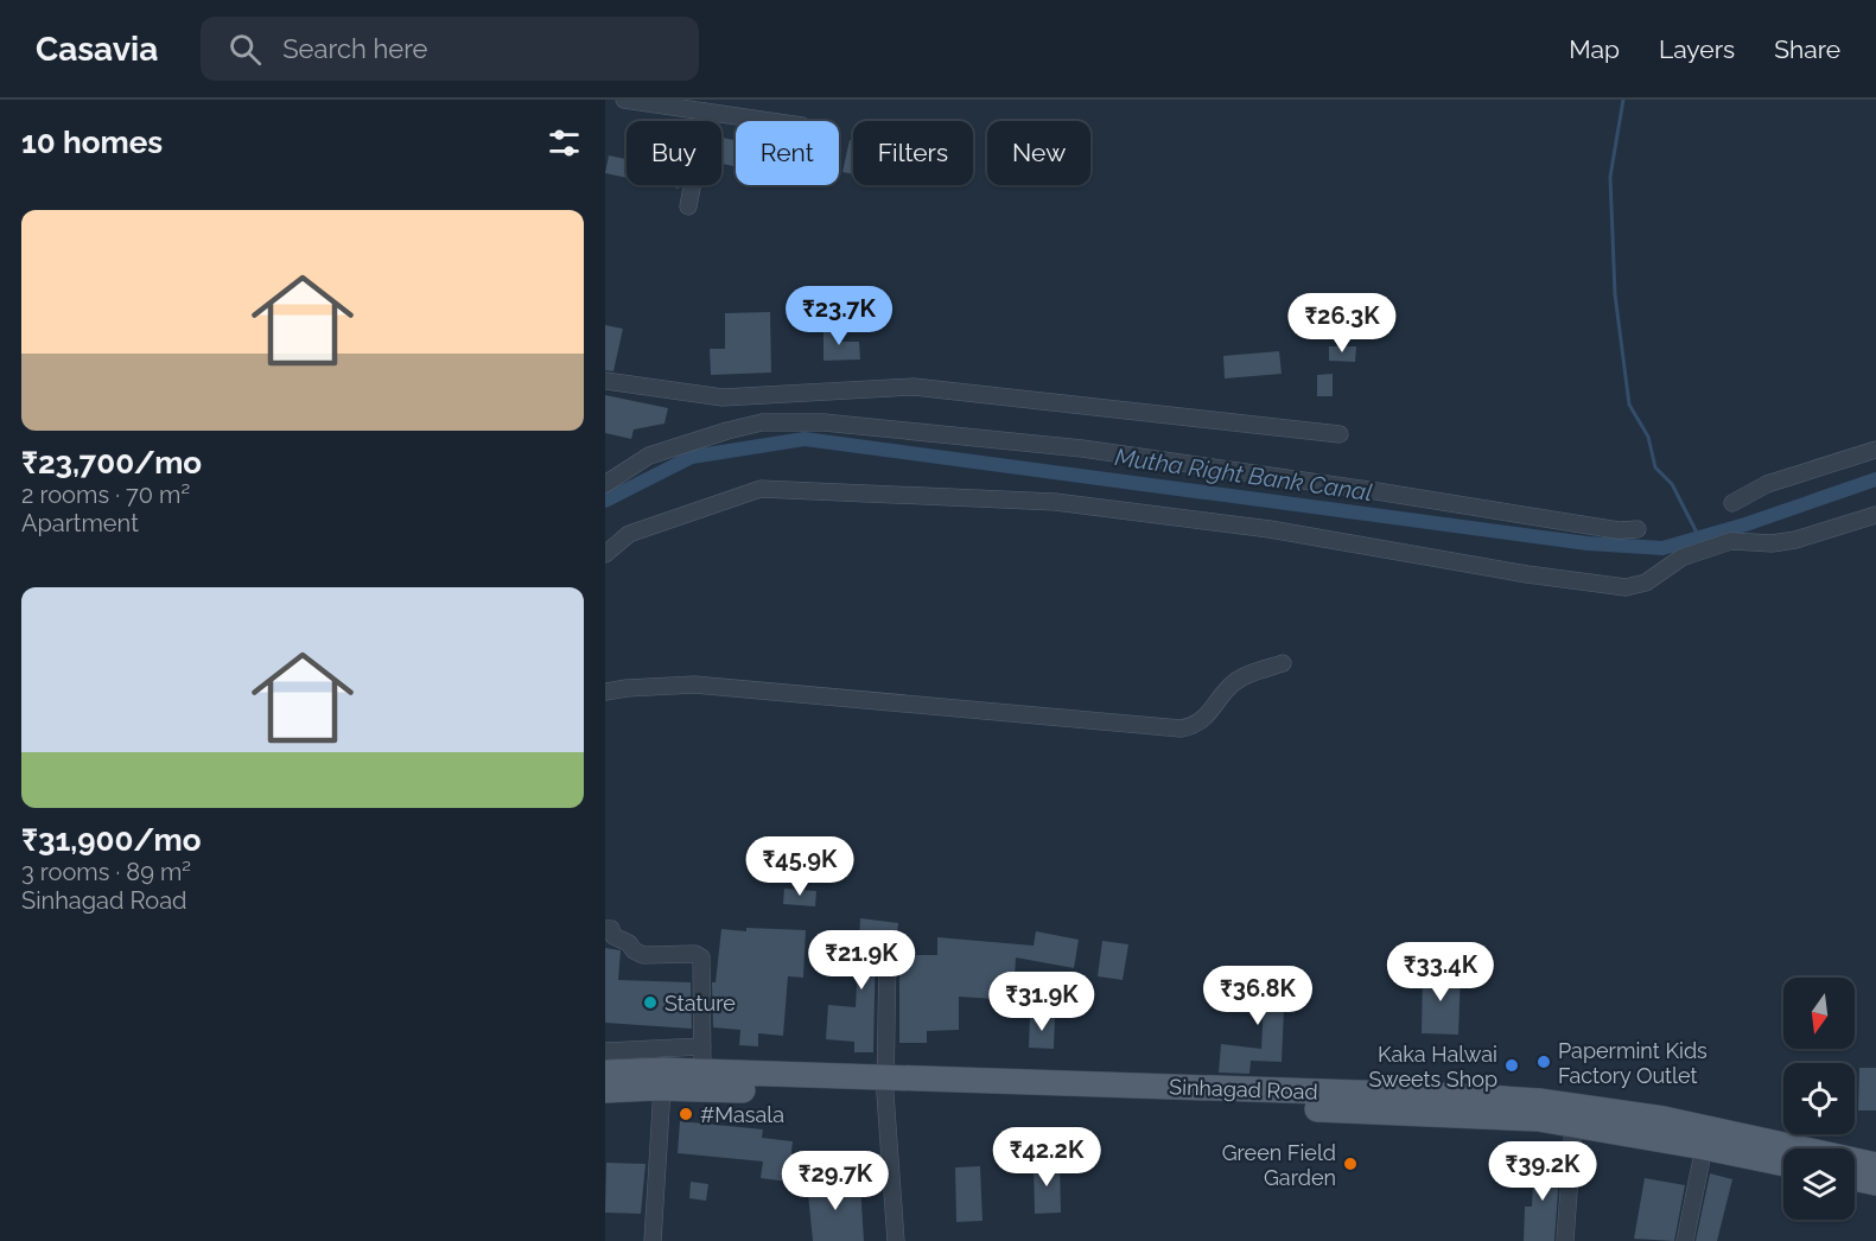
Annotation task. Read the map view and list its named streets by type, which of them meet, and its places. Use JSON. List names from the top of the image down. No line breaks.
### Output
{"streets":{"main road":["Sinhagad Road"]},"water":["Mutha Right Bank Canal"],"places":["Stature","Papermint Kids Factory Outlet","Kaka Halwai Sweets Shop","#Masala","Green Field Garden"],"north":"bottom","page":{"header":"Casavia","search":"Search here","nav":["Map","Layers","Share"],"heading":"10 homes","chip":["Buy","Rent","Filters","New"],"list":[{"name":"₹23,700/mo","note":"2 rooms · 70 m² · Apartment"},{"name":"₹31,900/mo","note":"3 rooms · 89 m² · Sinhagad Road"}],"price":["₹23.7K","₹26.3K","₹45.9K","₹21.9K","₹33.4K","₹36.8K","₹31.9K","₹42.2K","₹39.2K","₹29.7K"]}}
